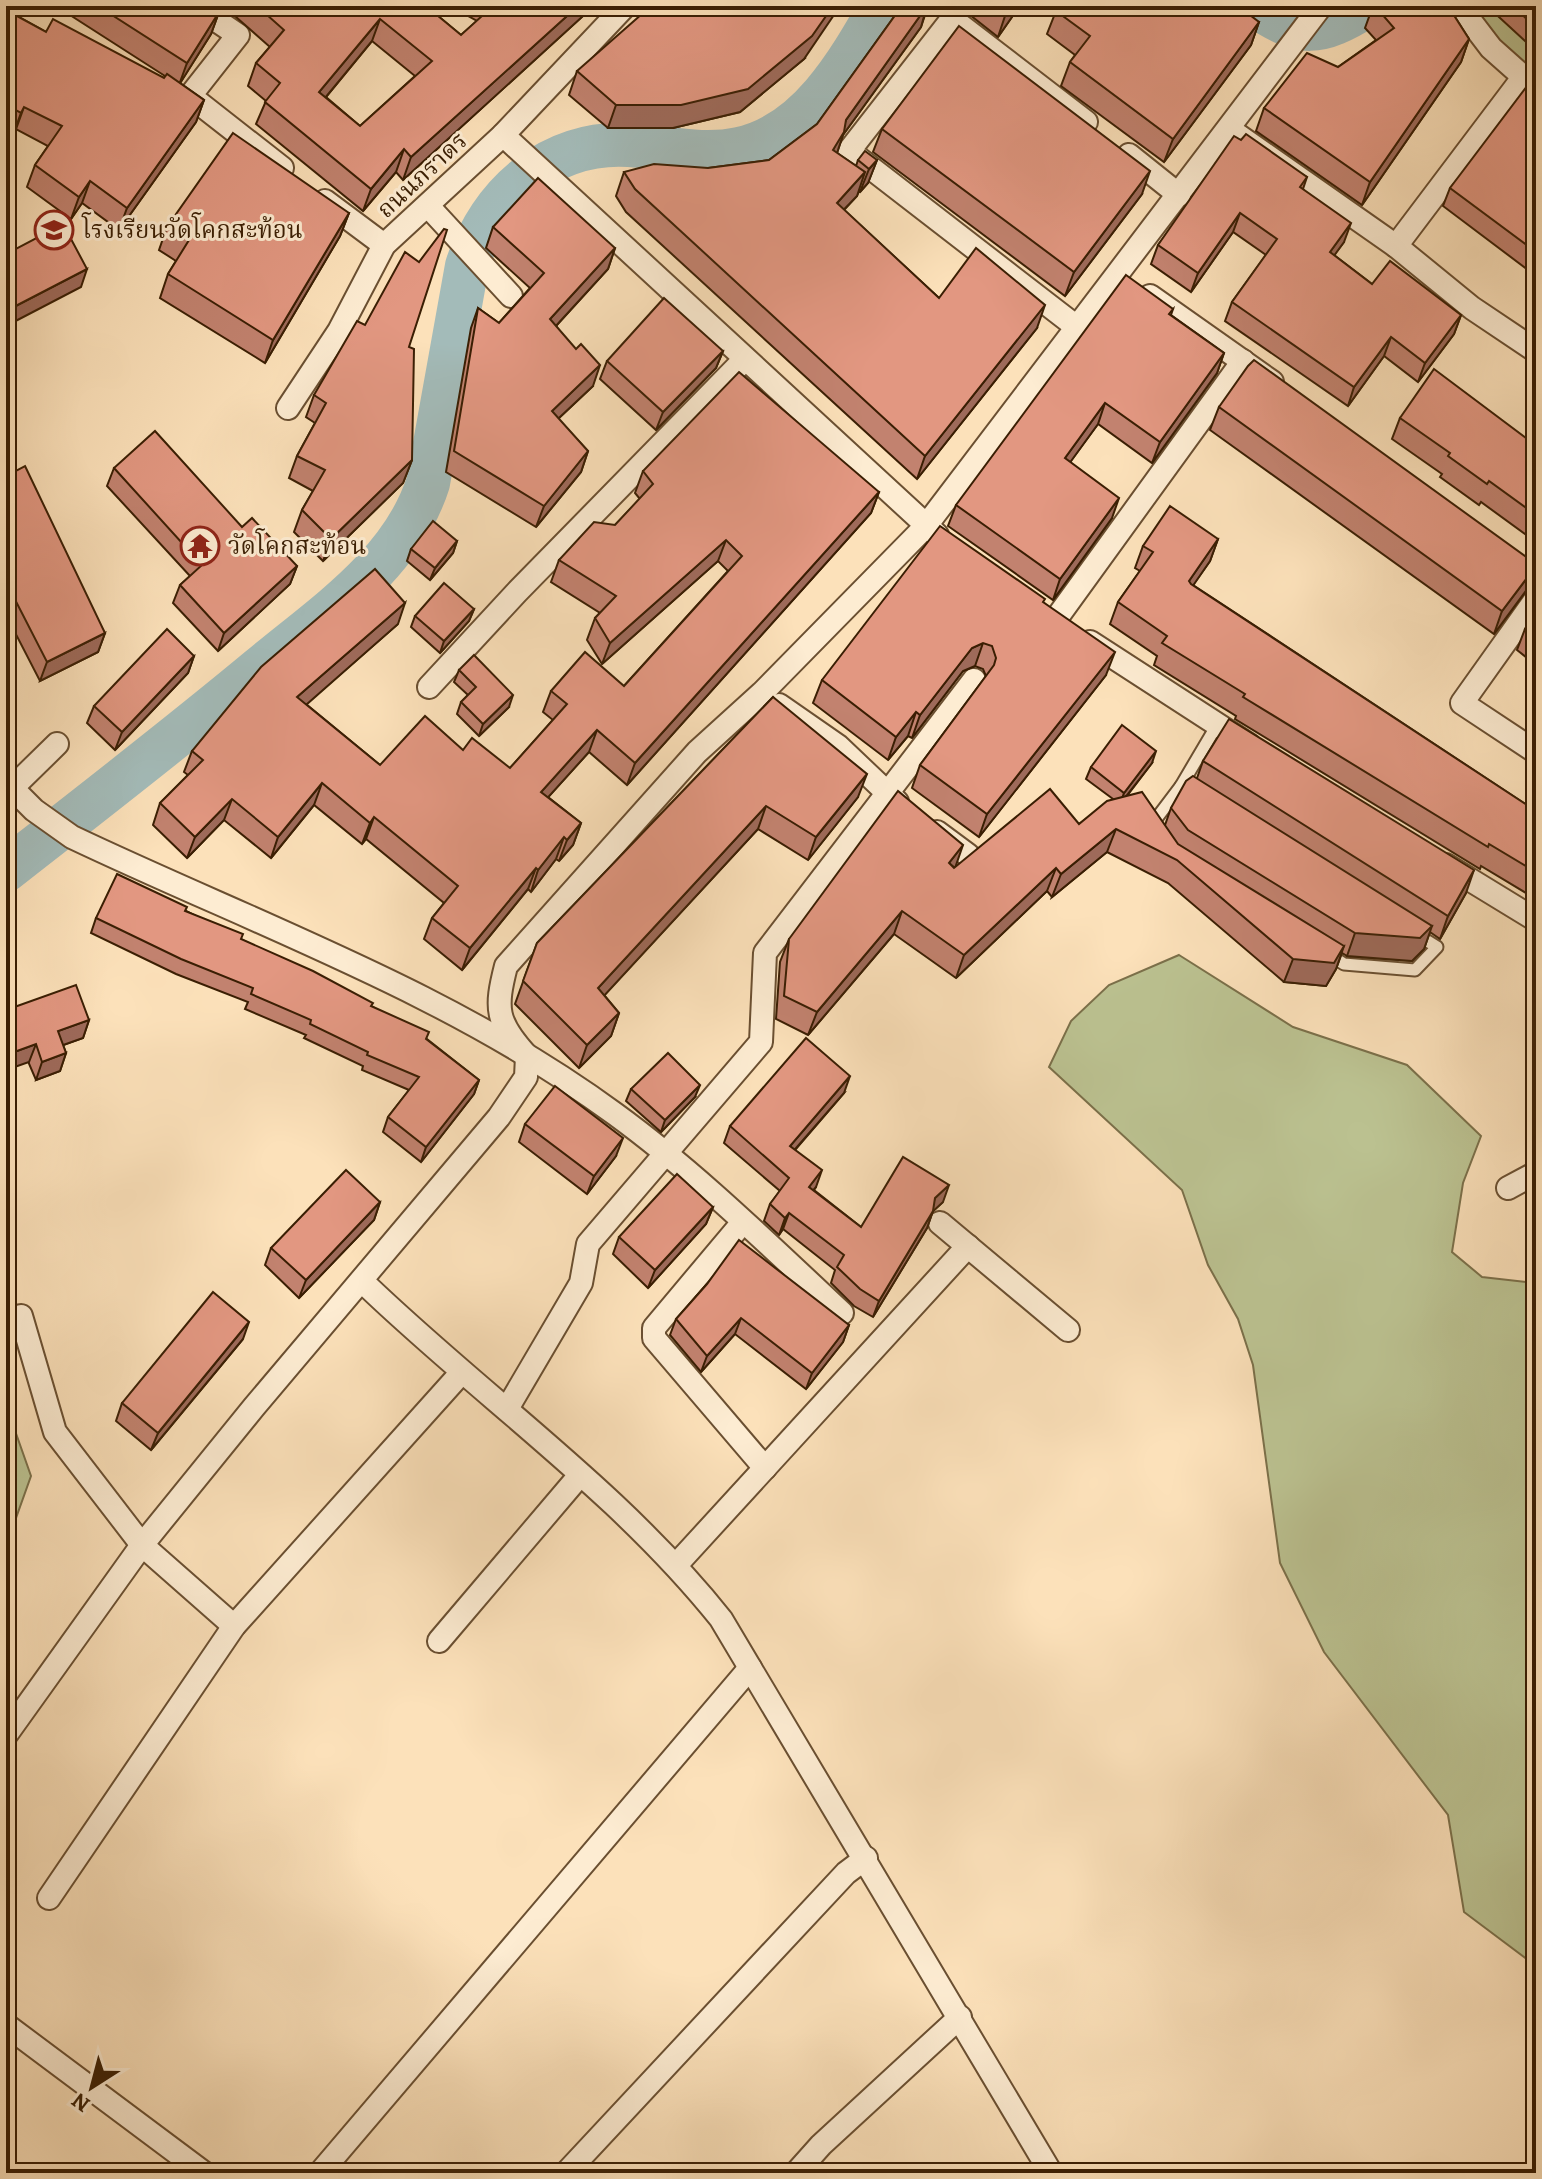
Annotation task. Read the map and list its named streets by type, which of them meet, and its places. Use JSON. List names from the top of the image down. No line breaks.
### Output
{"streets":{"street":["ถนนภราดร"]},"places":{"school or university":["โรงเรียนวัดโคกสะท้อน"],"temple":["วัดโคกสะท้อน"]},"north":"bottom left"}
